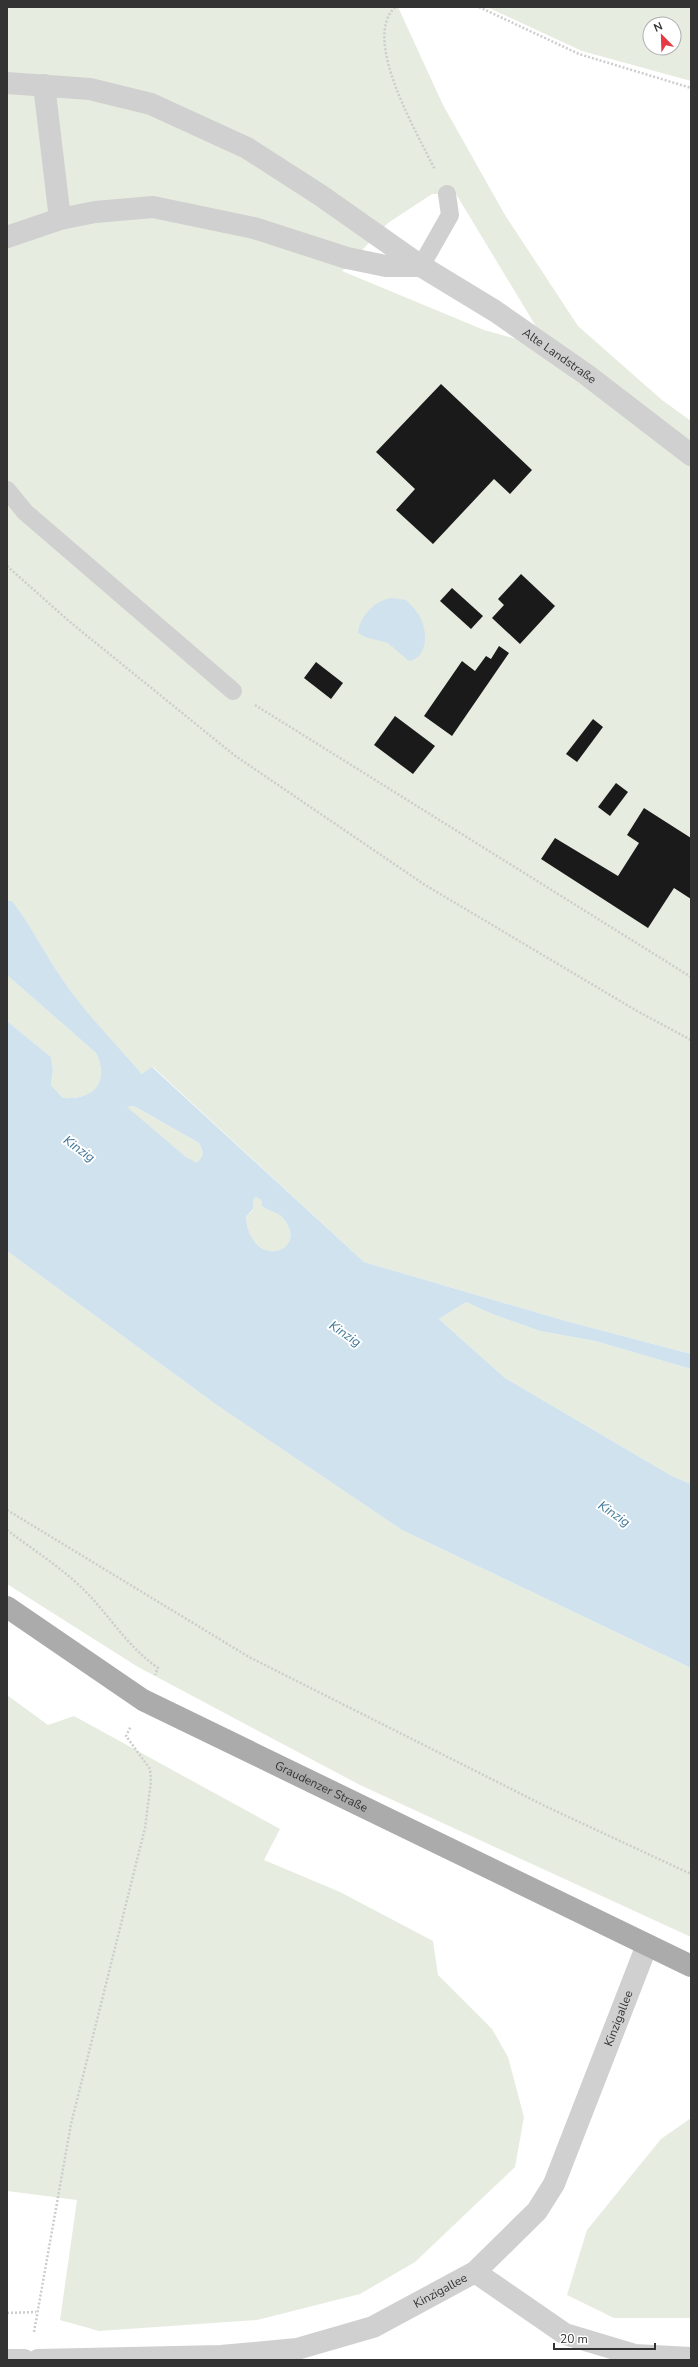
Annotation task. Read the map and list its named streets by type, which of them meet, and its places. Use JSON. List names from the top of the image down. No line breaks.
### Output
{"streets":{"main road":["Graudenzer Straße"],"street":["Alte Landstraße","Kinzigallee"]},"crossings":[["Graudenzer Straße","Kinzigallee"]],"water":["Kinzig"],"scale_bar":"20 m","north":"top left"}
